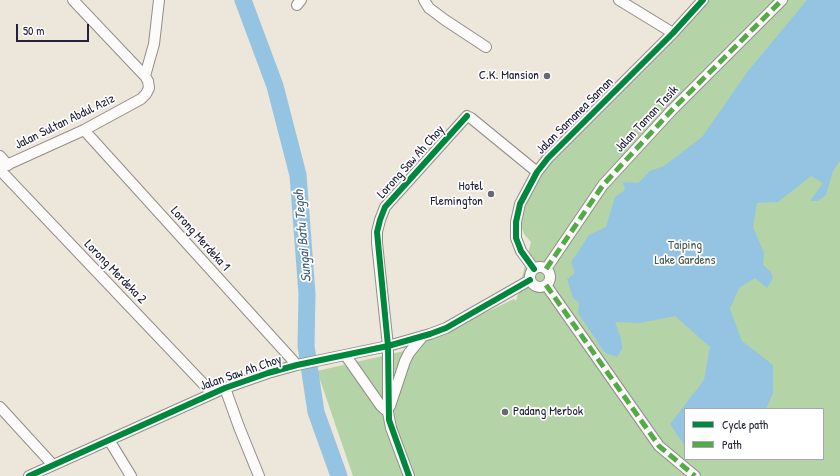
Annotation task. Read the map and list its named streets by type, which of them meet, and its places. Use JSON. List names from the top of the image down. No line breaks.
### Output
{"streets":{"street":["Jalan Samanea Saman","Jalan Taman Tasik","Jalan Sultan Abdul Aziz","Lorong Saw Ah Choy","Lorong Merdeka 1","Lorong Merdeka 2","Jalan Saw Ah Choy"]},"crossings":[["Jalan Samanea Saman","Jalan Taman Tasik"],["Jalan Samanea Saman","Lorong Saw Ah Choy"],["Jalan Samanea Saman","Jalan Saw Ah Choy"],["Jalan Taman Tasik","Jalan Saw Ah Choy"],["Jalan Sultan Abdul Aziz","Lorong Merdeka 1"],["Jalan Sultan Abdul Aziz","Lorong Merdeka 2"],["Lorong Saw Ah Choy","Jalan Saw Ah Choy"],["Lorong Merdeka 1","Jalan Saw Ah Choy"],["Lorong Merdeka 2","Jalan Saw Ah Choy"]],"water":["Sungai Batu Tegoh"],"parks":["Taiping Lake Gardens"],"places":["C.K. Mansion","Hotel Flemington","Padang Merbok"],"legend":["Cycle path","Path"],"scale_bar":"50 m"}
